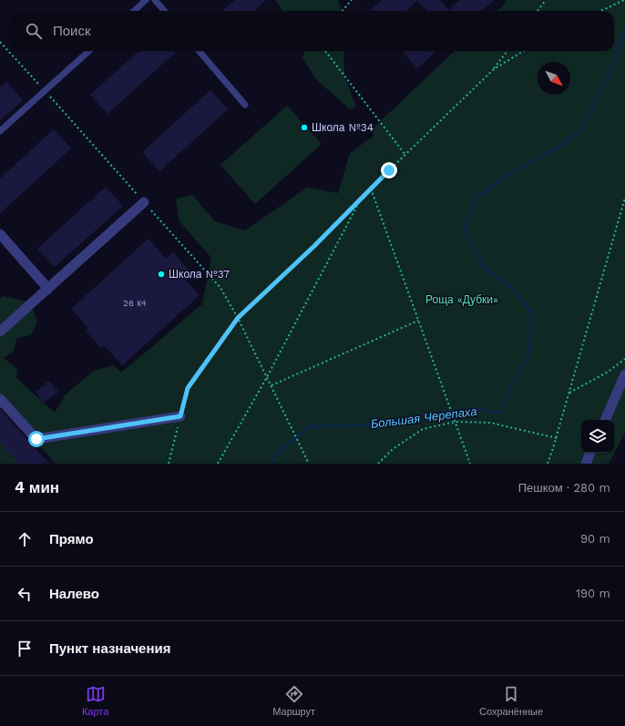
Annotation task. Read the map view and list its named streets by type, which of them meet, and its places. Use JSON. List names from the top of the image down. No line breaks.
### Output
{"water":["Большая Черепаха"],"parks":["Роща «Дубки»"],"places":["Школа №34","Школа №37"],"house_numbers":["26 к4"],"north":"bottom right","page":{"search":"Поиск","heading":["4 мин","Пешком · 280 m"],"list":[["Прямо","90 m"],["Налево","190 m"],"Пункт назначения"],"nav":["Карта","Маршрут","Сохранённые"]}}
